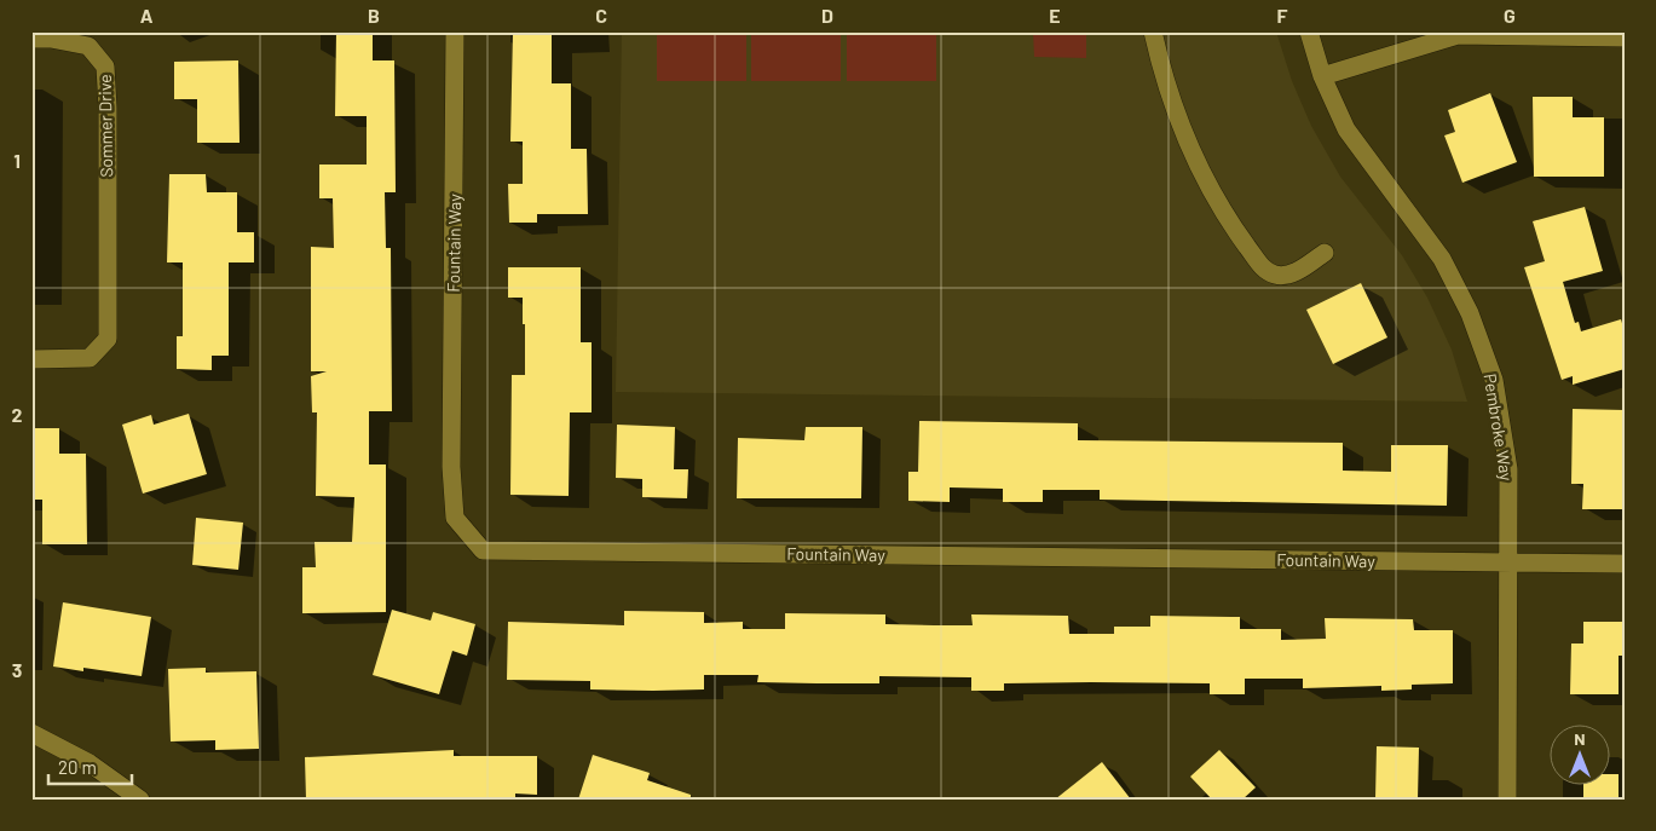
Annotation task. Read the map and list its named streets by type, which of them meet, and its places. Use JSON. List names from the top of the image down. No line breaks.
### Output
{"streets":{"street":["Sommer Drive","Fountain Way","Pembroke Way"]},"crossings":[["Fountain Way","Pembroke Way"]],"scale_bar":"20 m","north":"top","grid":{"columns":["A","B","C","D","E","F","G"],"rows":["1","2","3"]}}
